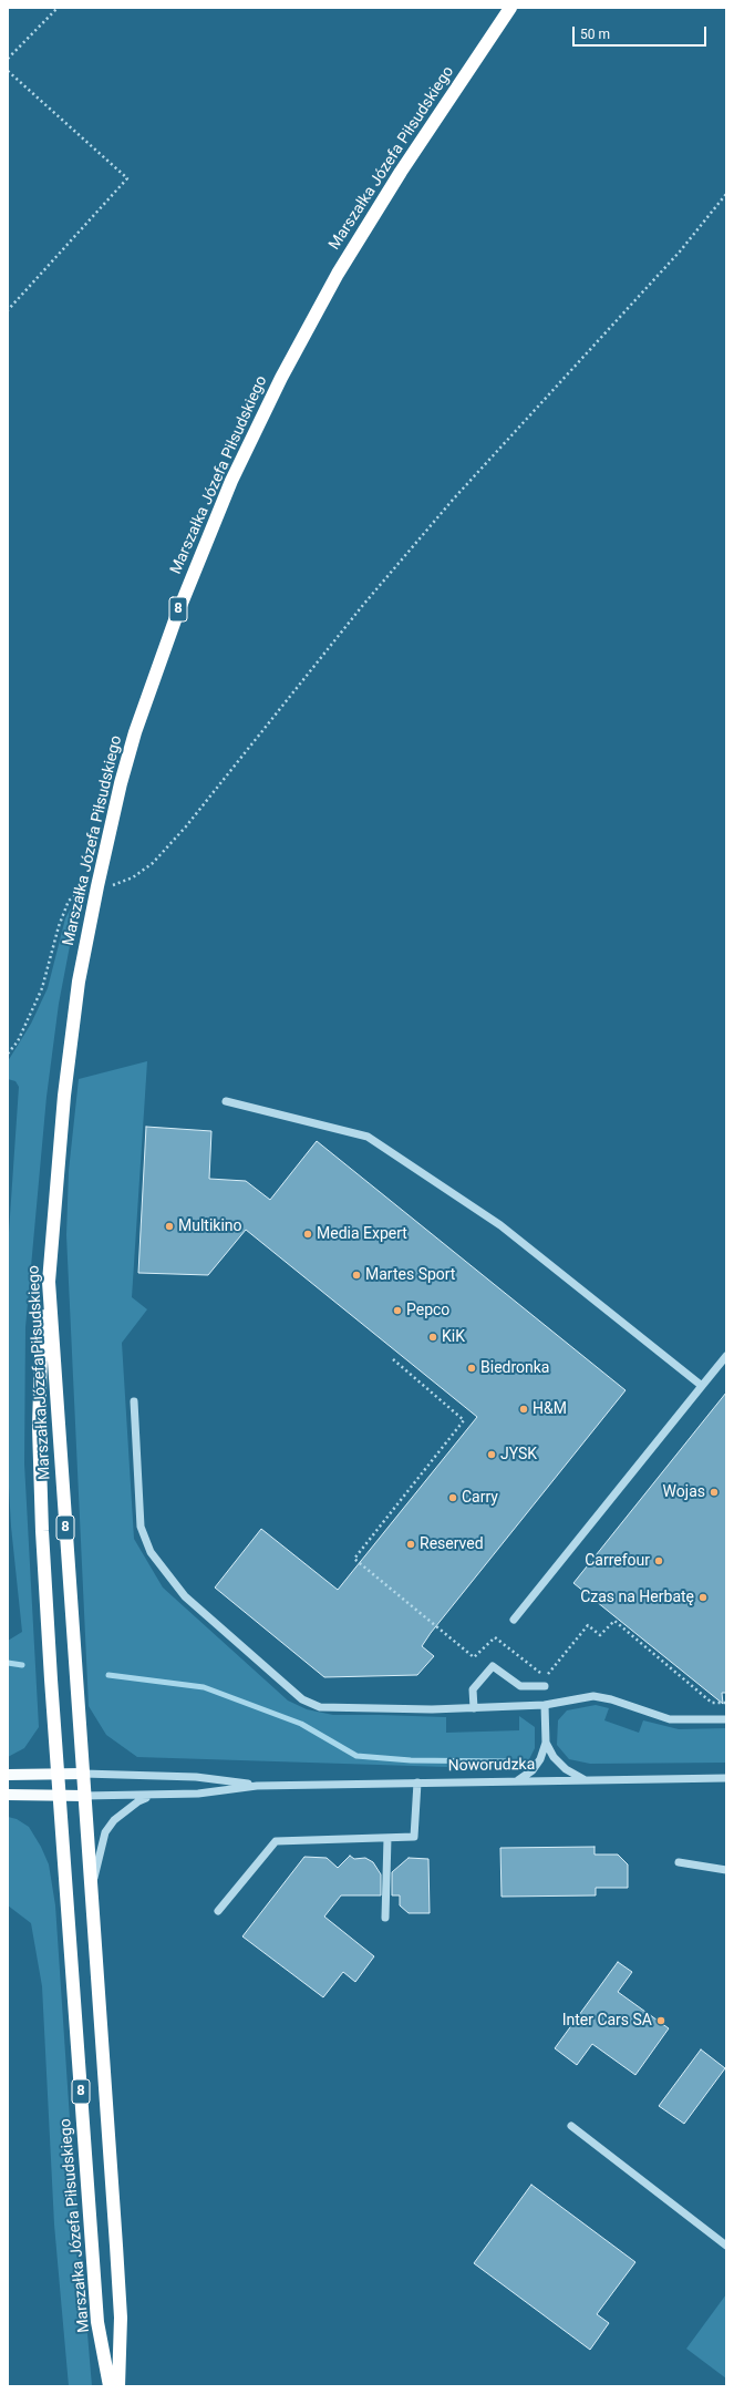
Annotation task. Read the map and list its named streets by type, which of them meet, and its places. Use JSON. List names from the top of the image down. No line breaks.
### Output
{"streets":{"highway":["Marszałka Józefa Piłsudskiego","8"],"street":["Noworudzka"]},"crossings":[["Marszałka Józefa Piłsudskiego","8"],["Marszałka Józefa Piłsudskiego","Noworudzka"],["8","Noworudzka"]],"places":["Multikino","Media Expert","Martes Sport","Pepco","KiK","Biedronka","H&M","JYSK","Wojas","Carry","Reserved","Carrefour","Czas na Herbatę","Inter Cars SA"],"scale_bar":"50 m"}
